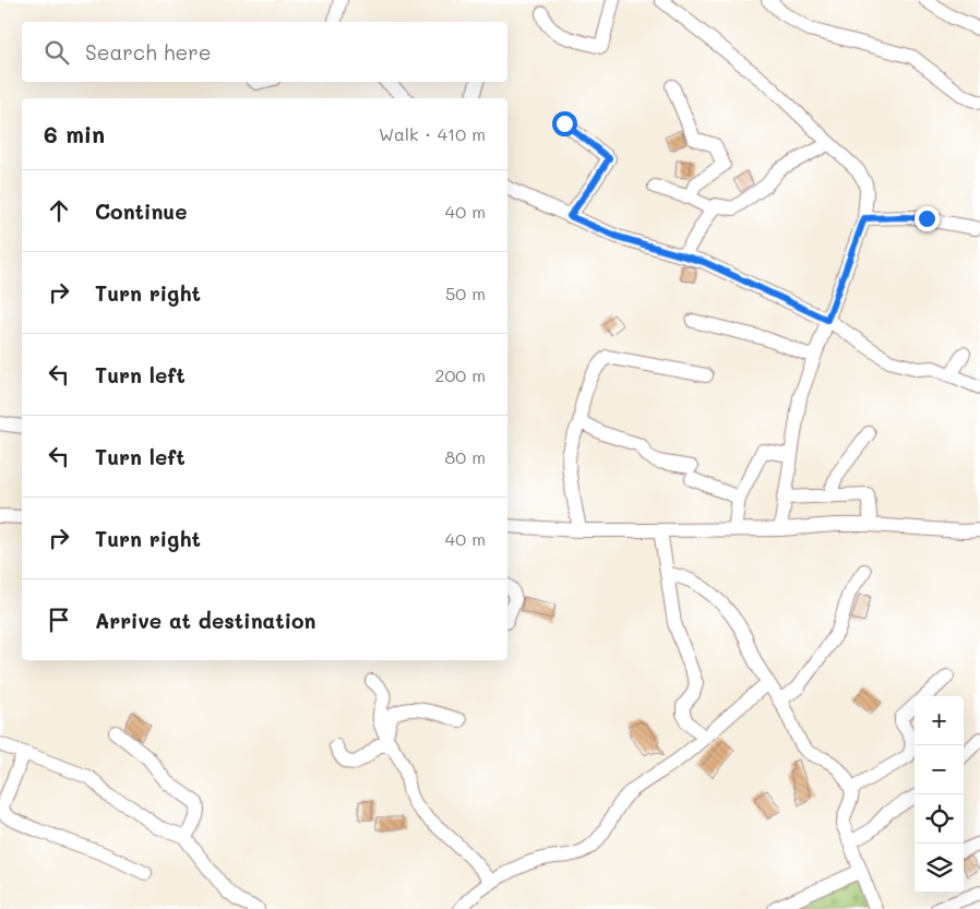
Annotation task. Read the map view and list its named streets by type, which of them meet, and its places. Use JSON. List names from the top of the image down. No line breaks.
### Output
{"page":{"search":"Search here","heading":["6 min","Walk · 410 m"],"list":[["Continue","40 m"],["Turn right","50 m"],["Turn left","200 m"],["Turn left","80 m"],["Turn right","40 m"],"Arrive at destination"],"map_buttons":["+","−"]}}
